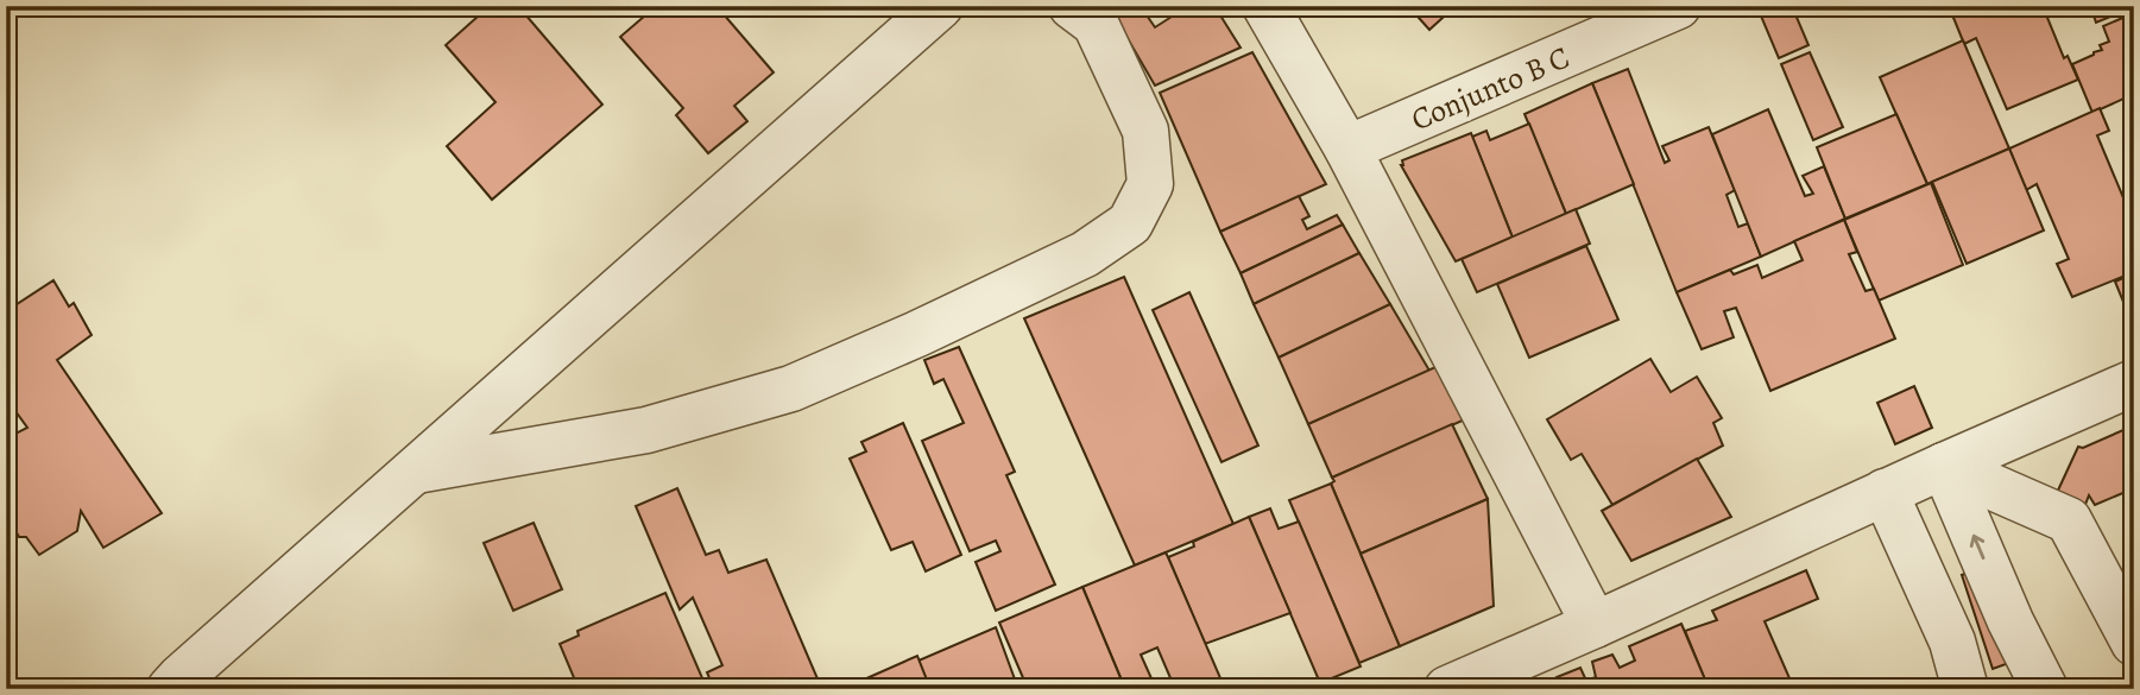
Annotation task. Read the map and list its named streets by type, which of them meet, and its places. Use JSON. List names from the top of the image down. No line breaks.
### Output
{"streets":{"street":["Conjunto B C"]}}
